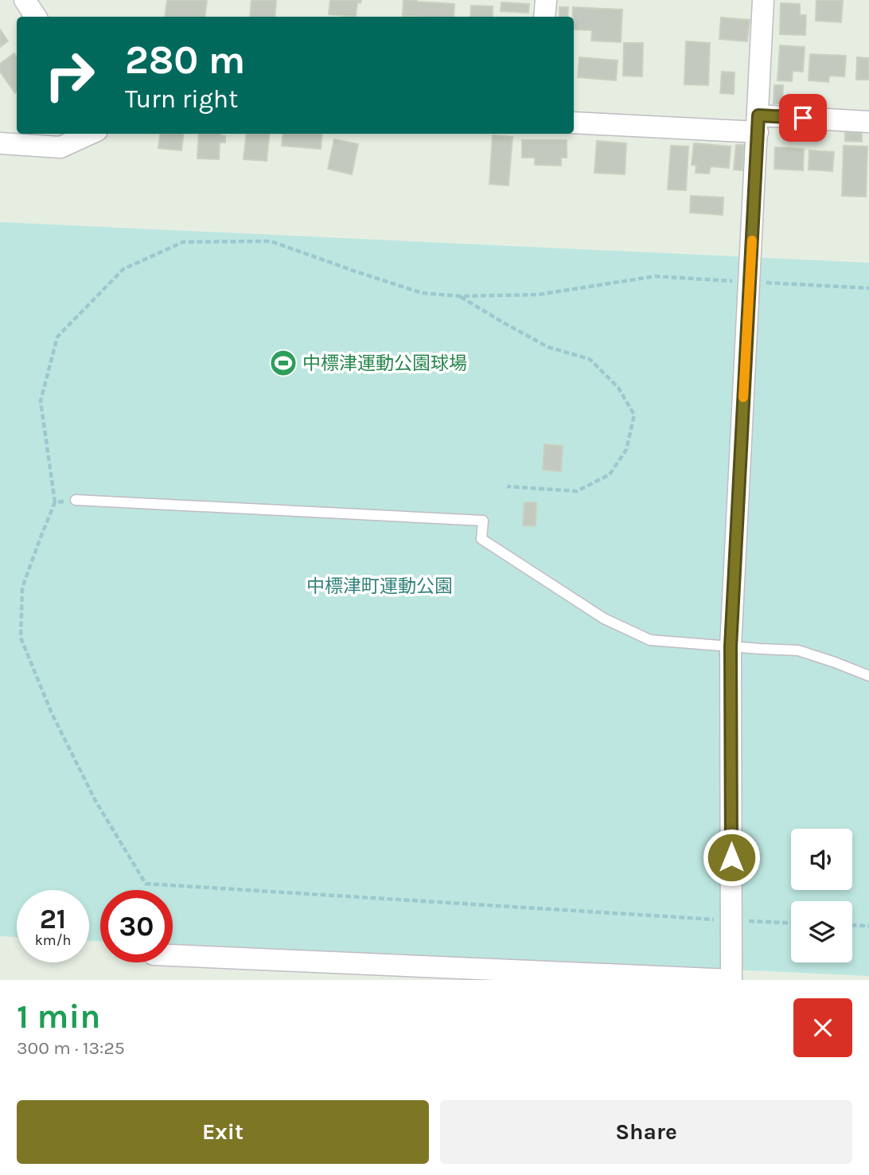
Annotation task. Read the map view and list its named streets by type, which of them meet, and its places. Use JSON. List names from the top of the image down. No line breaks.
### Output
{"parks":["中標津町運動公園"],"places":{"sports":["中標津運動公園球場"]},"page":{"turn":["280 m","Turn right"],"speed":"21 km/h","limit":"30","heading":["1 min","300 m · 13:25"],"buttons":["Exit","Share"]}}
